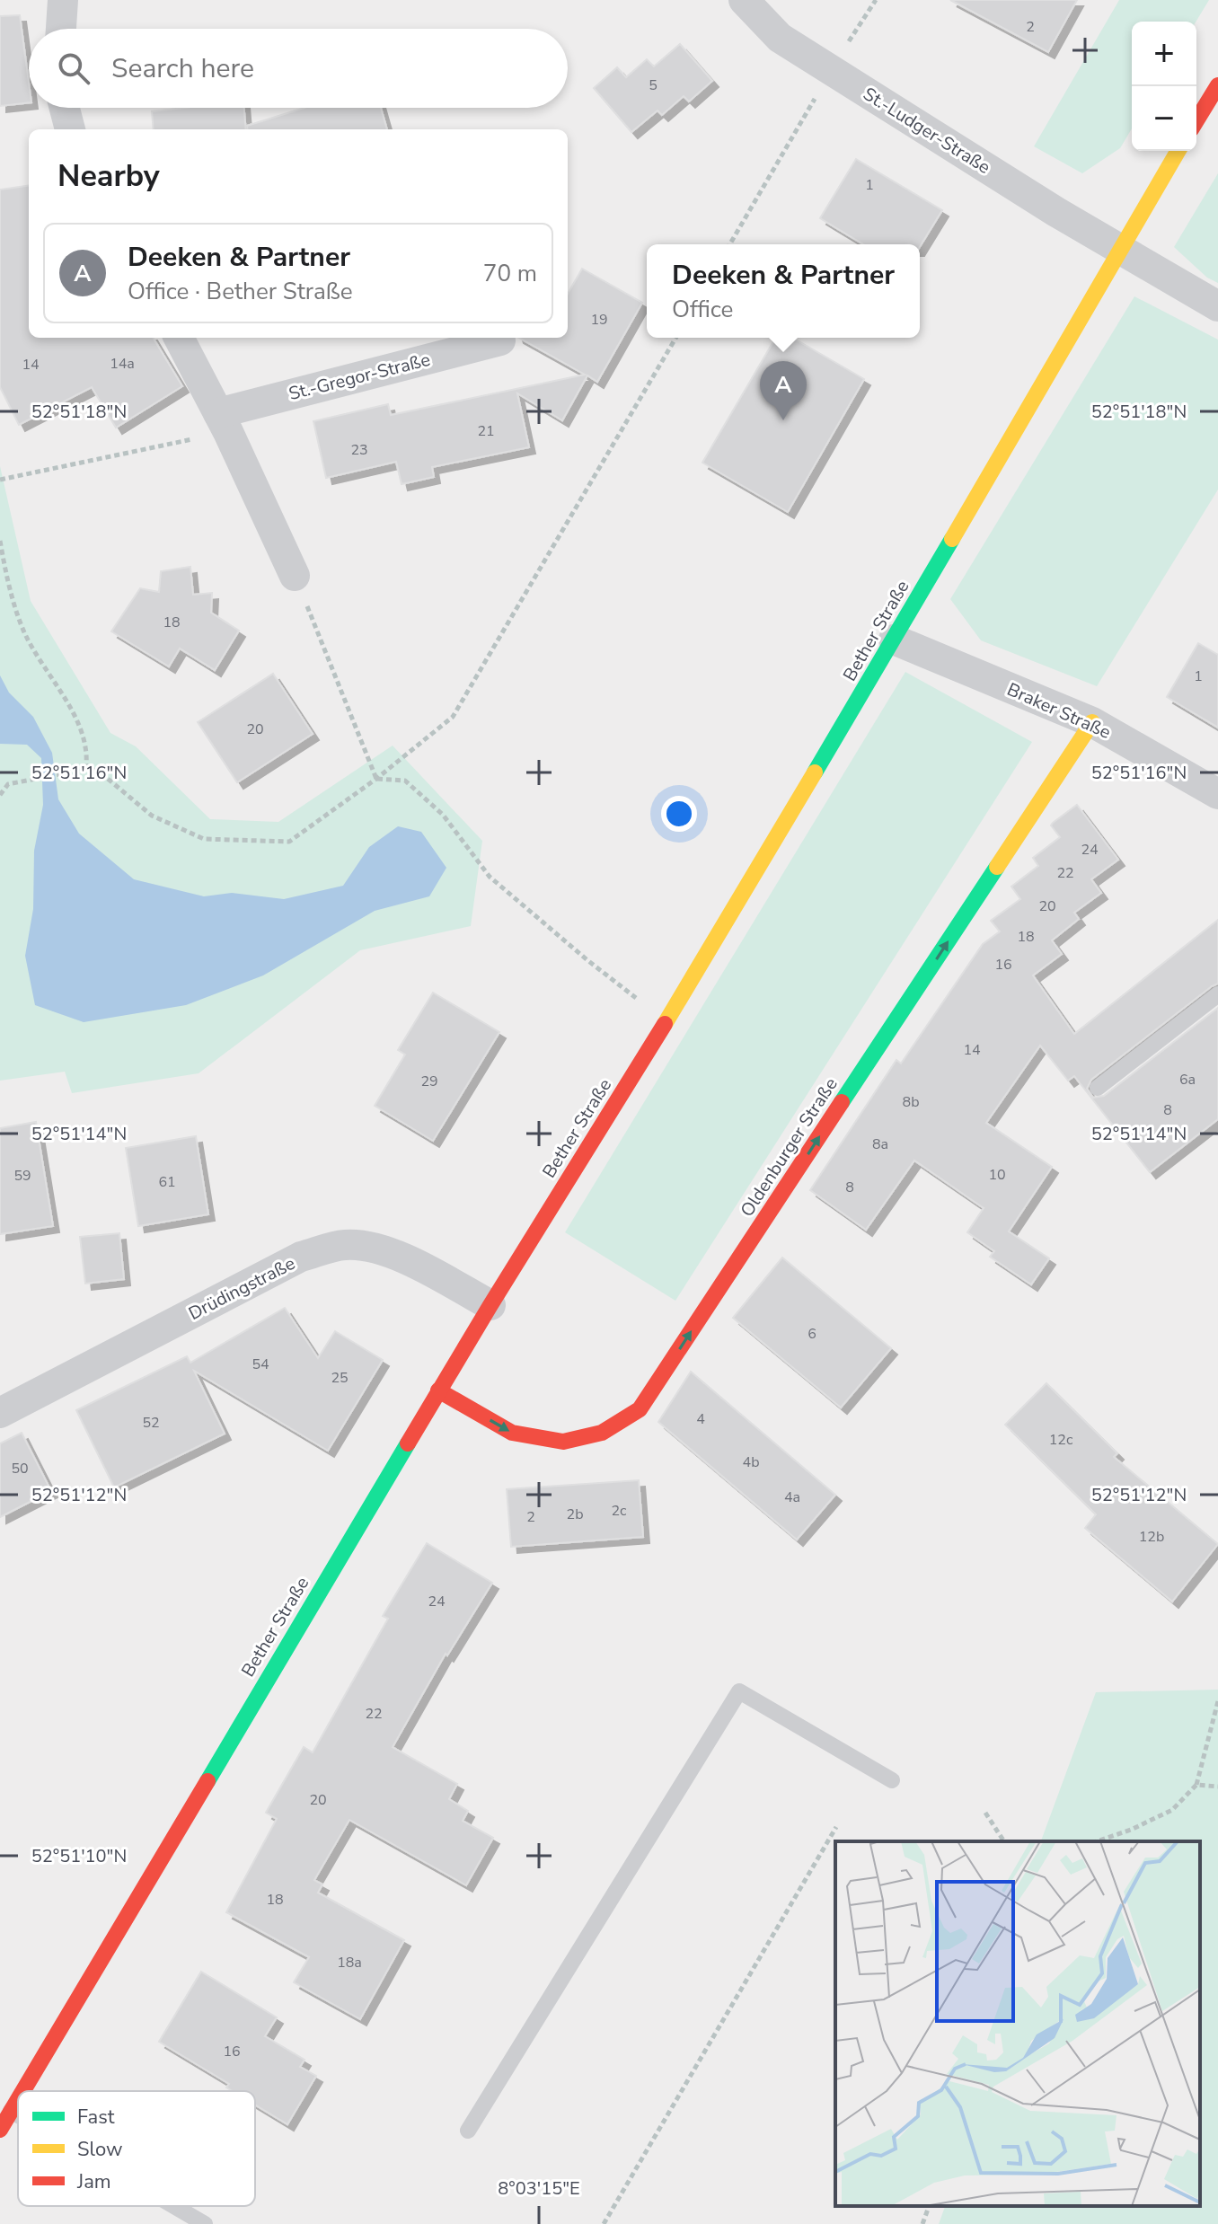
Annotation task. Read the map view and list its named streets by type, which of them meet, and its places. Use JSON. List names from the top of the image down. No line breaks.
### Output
{"streets":{"street":["St.-Ludger-Straße","St.-Gregor-Straße","Bether Straße","Braker Straße","Oldenburger Straße","Drüdingstraße"]},"crossings":[["St.-Ludger-Straße","Bether Straße"],["Bether Straße","Braker Straße"],["Bether Straße","Oldenburger Straße"],["Bether Straße","Drüdingstraße"],["Braker Straße","Oldenburger Straße"]],"one_way":["Oldenburger Straße"],"house_numbers":["2","5","1","19","14a","14","21","23","18","1","20","24","22","20","18","16","14","6a","29","8b","8","8a","10","59","61","8","6","54","25","4","52","12c","4b","50","4a","2c","2b","2","12b","24","22","20","18","18a","16"],"legend":["Fast","Slow","Jam"],"page":{"map_buttons":["+","−"],"search":"Search here","heading":"Nearby","list":[{"mark":"A","name":"Deeken & Partner","note":"Office · Bether Straße","value":"70 m"}],"popup":["Deeken & Partner","Office"],"pins":"A"},"coordinates":["52°51'18\"N","52°51'16\"N","52°51'14\"N","52°51'12\"N","52°51'10\"N","8°03'15\"E"]}
